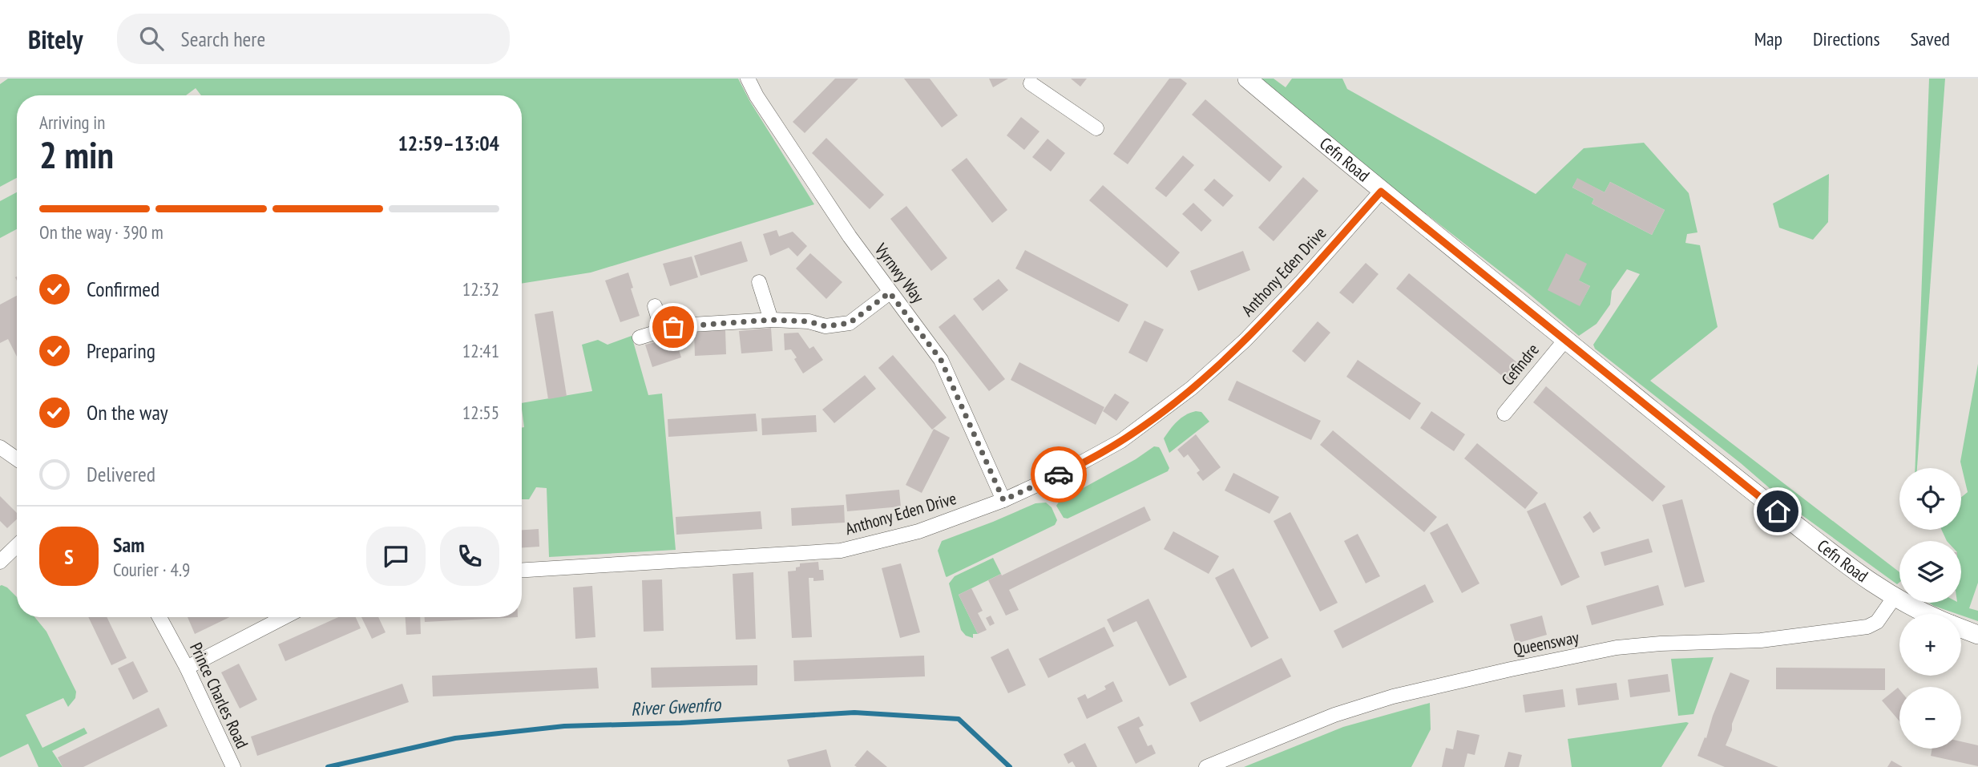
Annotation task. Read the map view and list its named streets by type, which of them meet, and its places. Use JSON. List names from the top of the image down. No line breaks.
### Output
{"streets":{"street":["Cefn Road","Anthony Eden Drive","Vyrnwy Way","Cefindre","Queensway","Prince Charles Road"]},"crossings":[["Cefn Road","Anthony Eden Drive"],["Cefn Road","Cefindre"],["Cefn Road","Queensway"],["Anthony Eden Drive","Vyrnwy Way"]],"water":["River Gwenfro"],"page":{"header":"Bitely","search":"Search here","nav":["Map","Directions","Saved"],"heading":["2 min","Arriving in","12:59–13:04"],"panel":["Sam","Courier · 4.9"],"bar":"On the way · 390 m","list":[["Confirmed","12:32"],["Preparing","12:41"],["On the way","12:55"],"Delivered"],"map_buttons":["+","−"],"round":"S"}}
